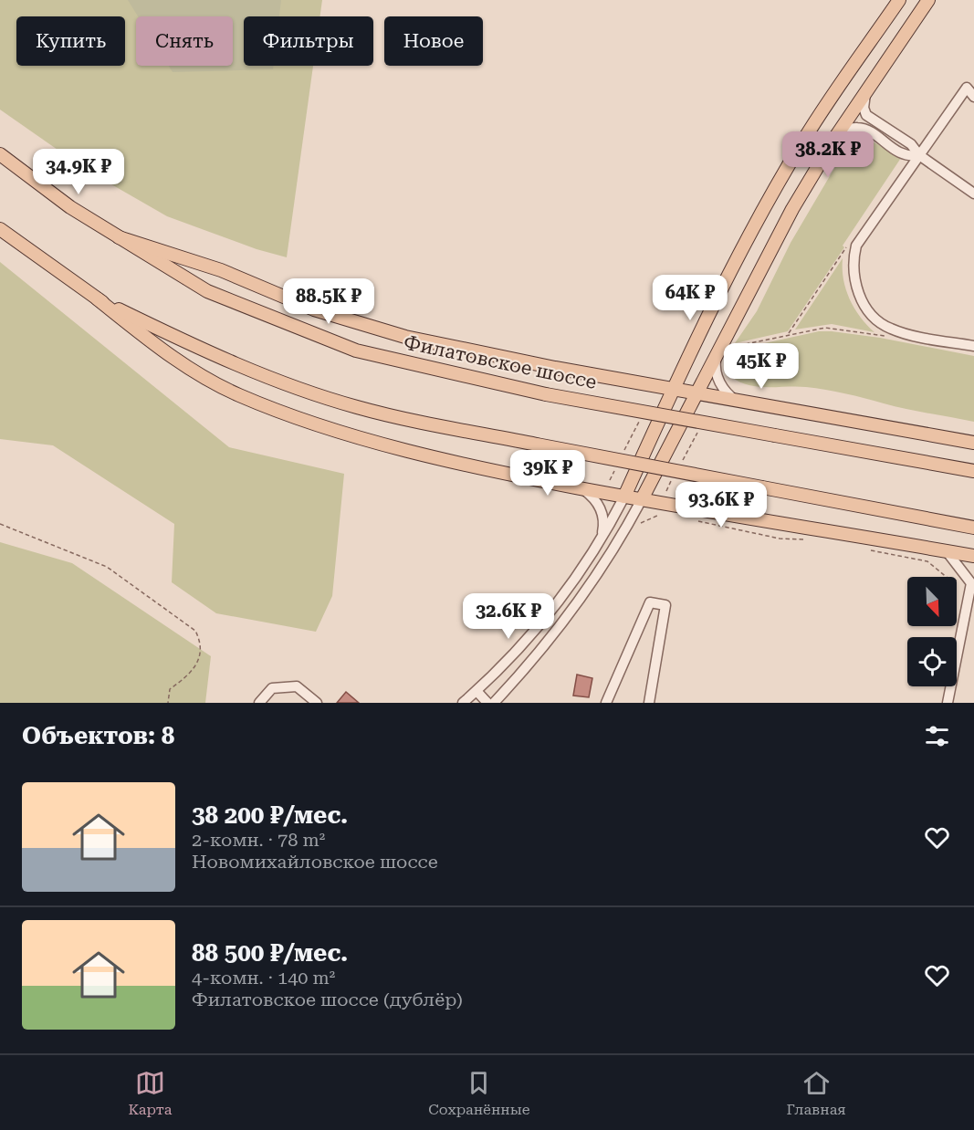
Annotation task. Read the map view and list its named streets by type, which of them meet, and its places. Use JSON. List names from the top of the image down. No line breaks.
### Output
{"streets":{"main road":["Филатовское шоссе"]},"north":"bottom right","page":{"chip":["Купить","Снять","Фильтры","Новое"],"price":["38.2K ₽","34.9K ₽","64K ₽","88.5K ₽","45K ₽","39K ₽","93.6K ₽","32.6K ₽"],"heading":"Объектов: 8","list":[{"name":"38 200 ₽/мес.","note":"2-комн. · 78 m² · Новомихайловское шоссе"},{"name":"88 500 ₽/мес.","note":"4-комн. · 140 m² · Филатовское шоссе (дублёр)"}],"tabs":["Карта","Сохранённые","Главная"]}}
